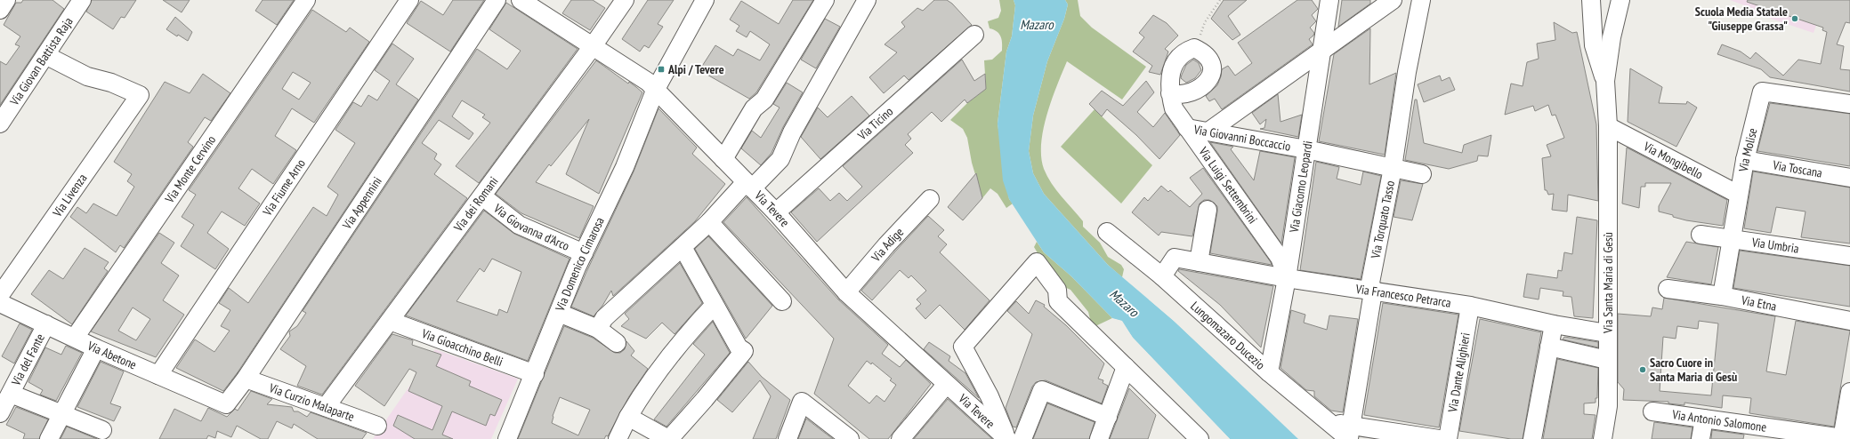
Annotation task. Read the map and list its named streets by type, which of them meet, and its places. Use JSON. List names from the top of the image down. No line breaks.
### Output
{"streets":{"street":["Via Giovan Battista Raja","Via Ticino","Via Giovanni Boccaccio","Via Molise","Via Mongibello","Via Monte Cervino","Via Toscana","Via Luigi Settembrini","Via Giacomo Leopardi","Via Fiume Arno","Via Livenza","Via Appennini","Via dei Romani","Via Tevere","Via Torquato Tasso","Via Giovanna d'Arco","Via Adige","Via Umbria","Via Domenico Cimarosa","Via Santa Maria di Gesù","Via Francesco Petrarca","Via Etna","Lungomazaro Ducezio","Via Gioacchino Belli","Via Abetone","Via del Fante","Via Dante Alighieri","Via Curzio Malaparte","Via Antonio Salomone"]},"crossings":[["Via Giovan Battista Raja","Via Livenza"],["Via Ticino","Via Tevere"],["Via Giovanni Boccaccio","Via Luigi Settembrini"],["Via Giovanni Boccaccio","Via Giacomo Leopardi"],["Via Giovanni Boccaccio","Via Torquato Tasso"],["Via Molise","Via Mongibello"],["Via Molise","Via Toscana"],["Via Molise","Via Umbria"],["Via Molise","Via Etna"],["Via Mongibello","Via Santa Maria di Gesù"],["Via Monte Cervino","Via Abetone"],["Via Luigi Settembrini","Via Giacomo Leopardi"],["Via Luigi Settembrini","Via Francesco Petrarca"],["Via Giacomo Leopardi","Via Francesco Petrarca"],["Via Giacomo Leopardi","Lungomazaro Ducezio"],["Via Fiume Arno","Via Abetone"],["Via Appennini","Via Abetone"],["Via Appennini","Via Curzio Malaparte"],["Via dei Romani","Via Tevere"],["Via dei Romani","Via Giovanna d'Arco"],["Via dei Romani","Via Gioacchino Belli"],["Via dei Romani","Via Curzio Malaparte"],["Via Tevere","Via Adige"],["Via Tevere","Via Domenico Cimarosa"],["Via Torquato Tasso","Via Francesco Petrarca"],["Via Torquato Tasso","Lungomazaro Ducezio"],["Via Giovanna d'Arco","Via Domenico Cimarosa"],["Via Domenico Cimarosa","Via Gioacchino Belli"],["Via Santa Maria di Gesù","Via Francesco Petrarca"],["Via Francesco Petrarca","Lungomazaro Ducezio"],["Via Francesco Petrarca","Via Dante Alighieri"],["Via Abetone","Via del Fante"]],"water":["Mazaro"],"places":{"other":["Scuola Media Statale \"Giuseppe Grassa\"","Sacro Cuore in Santa Maria di Gesù"],"transit":["Alpi / Tevere"]}}
